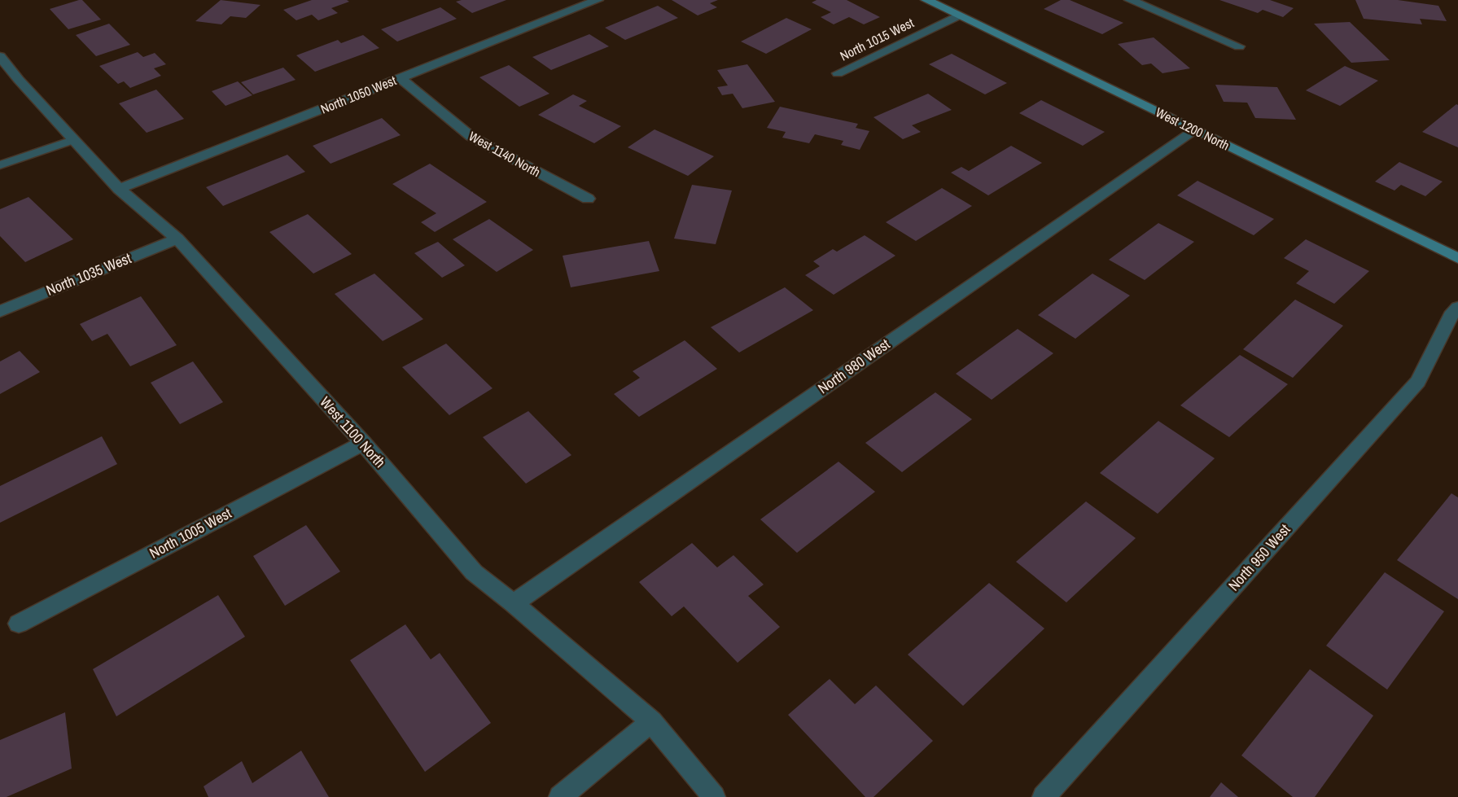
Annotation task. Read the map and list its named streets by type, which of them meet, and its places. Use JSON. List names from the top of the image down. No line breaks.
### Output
{"streets":{"street":["North 1015 West","North 1050 West","West 1200 North","West 1140 North","North 1035 West","North 980 West","West 1100 North","North 1005 West","North 950 West"]},"crossings":[["North 1015 West","West 1200 North"],["North 1050 West","West 1140 North"],["North 1050 West","West 1100 North"],["West 1200 North","North 980 West"],["North 1035 West","West 1100 North"],["North 980 West","West 1100 North"],["West 1100 North","North 1005 West"]]}
